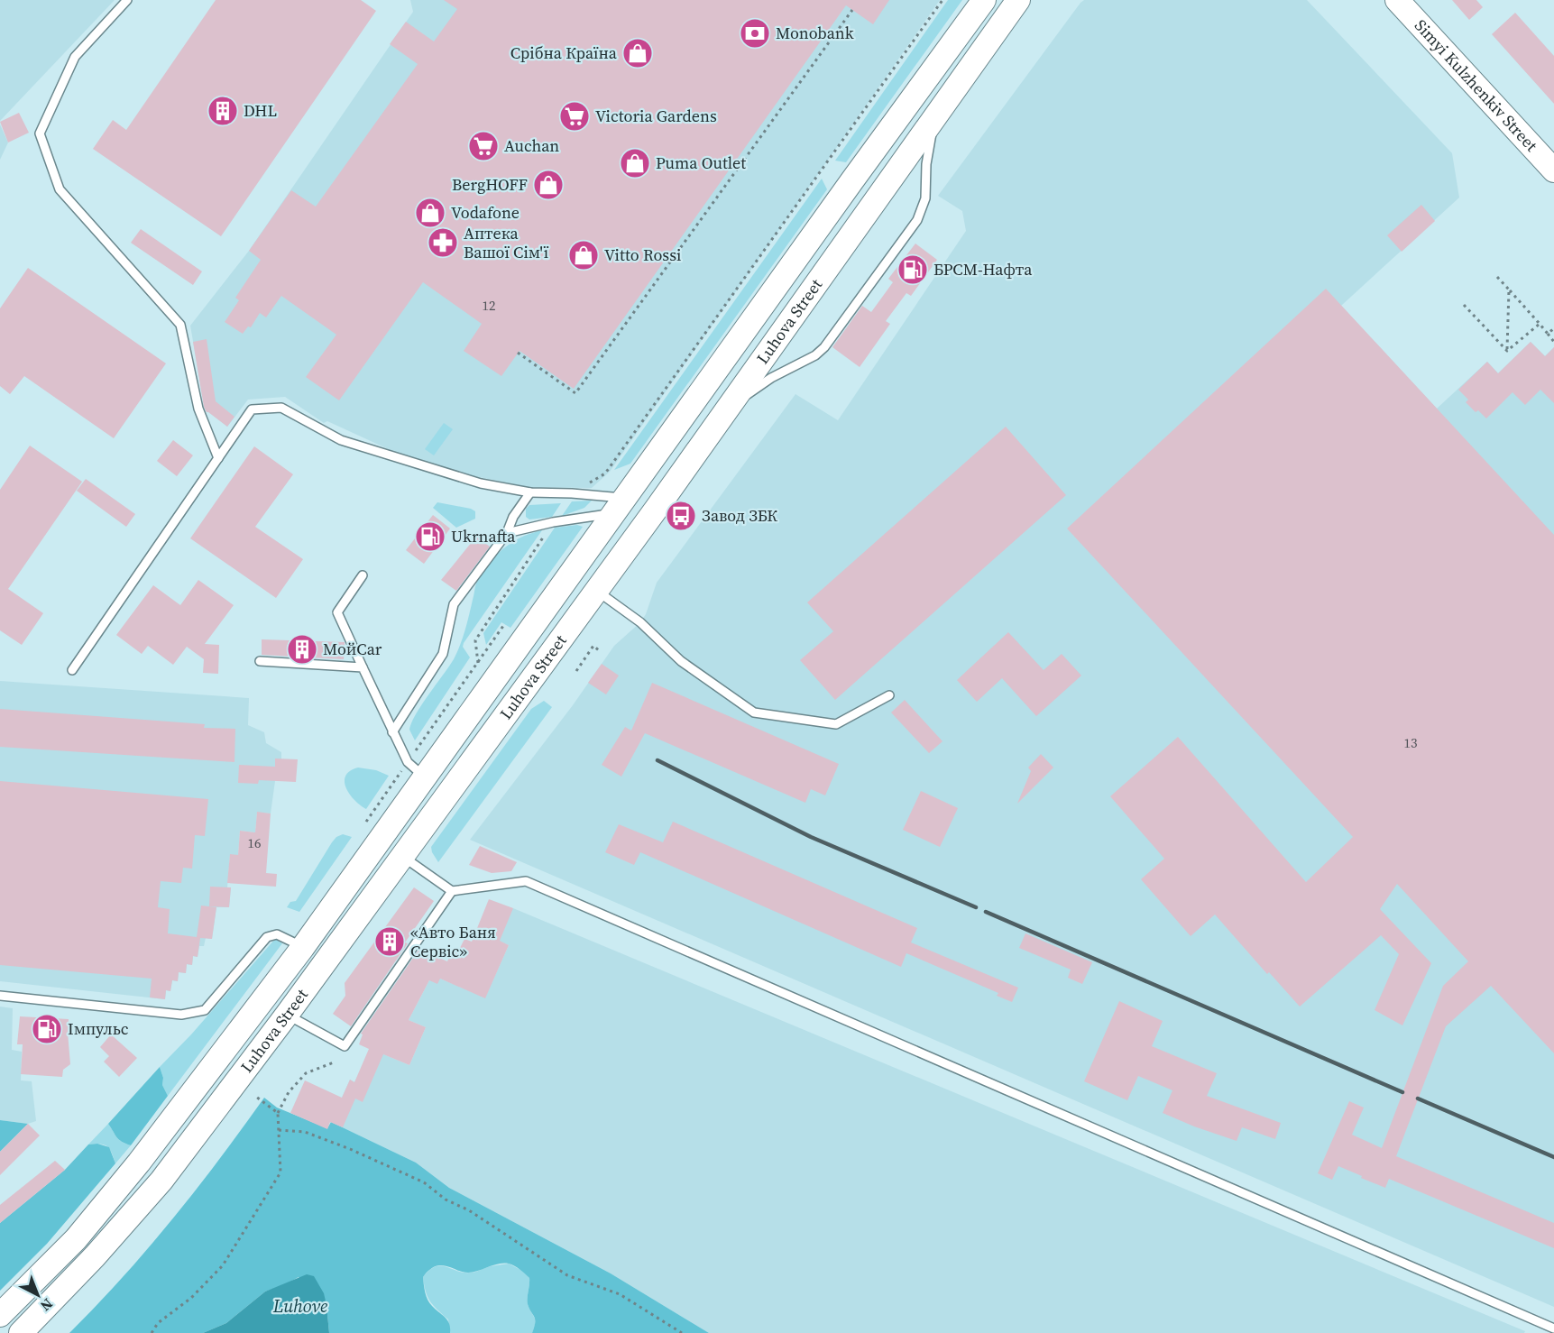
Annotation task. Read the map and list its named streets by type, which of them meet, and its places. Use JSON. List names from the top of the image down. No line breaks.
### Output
{"streets":{"main road":["Simyi Kulzhenkiv Street","Luhova Street"]},"water":["Luhove"],"places":{"bank":["Monobank"],"shop":["Срібна Країна","Puma Outlet","BergHOFF","Vodafone","Vitto Rossi"],"building":["DHL","МойCar","«Авто Баня Сервіс»"],"supermarket":["Victoria Gardens","Auchan"],"pharmacy":["Аптека Вашої Сім'ї"],"fuel station":["БРСМ-Нафта","Ukrnafta","Імпульс"],"bus stop":["Завод ЗБК"]},"house_numbers":["12","13","16"],"north":"bottom right"}
